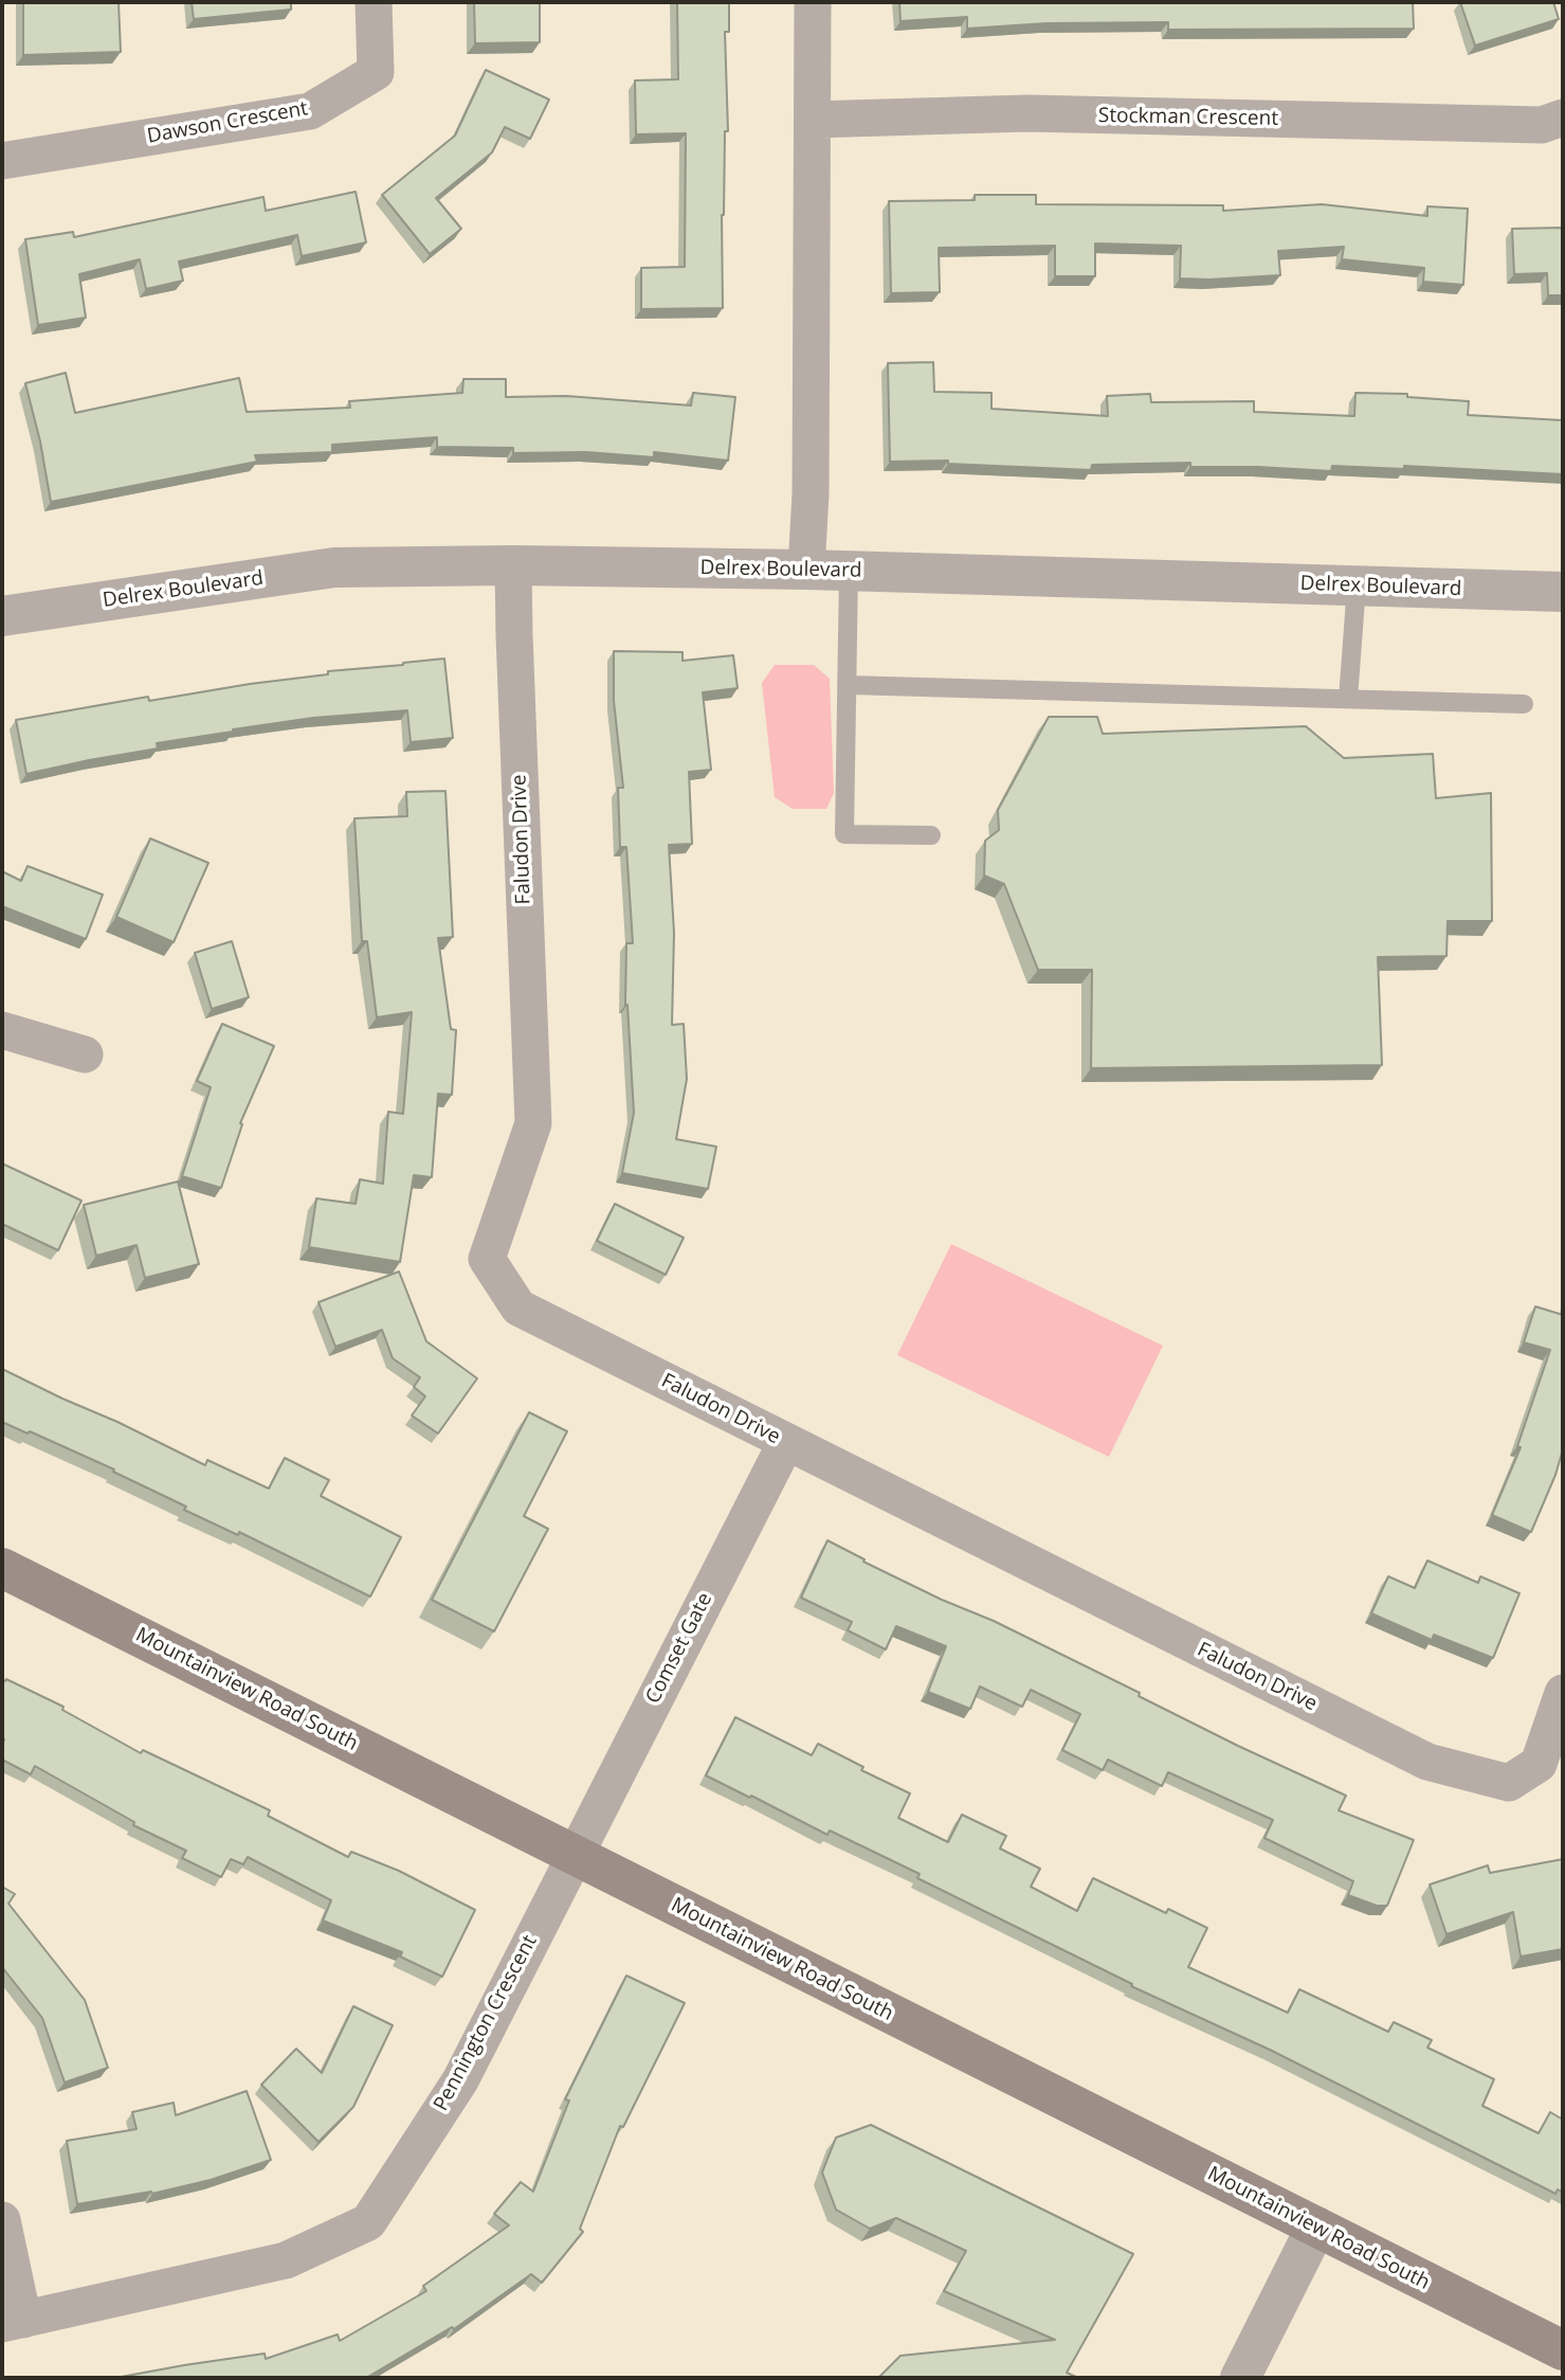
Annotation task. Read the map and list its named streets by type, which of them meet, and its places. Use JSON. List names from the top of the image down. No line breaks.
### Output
{"streets":{"main road":["Mountainview Road South"],"street":["Stockman Crescent","Dawson Crescent","Delrex Boulevard","Faludon Drive","Comset Gate","Pennington Crescent"]},"crossings":[["Delrex Boulevard","Faludon Drive"],["Faludon Drive","Comset Gate"],["Comset Gate","Mountainview Road South"],["Comset Gate","Pennington Crescent"],["Mountainview Road South","Pennington Crescent"]]}
